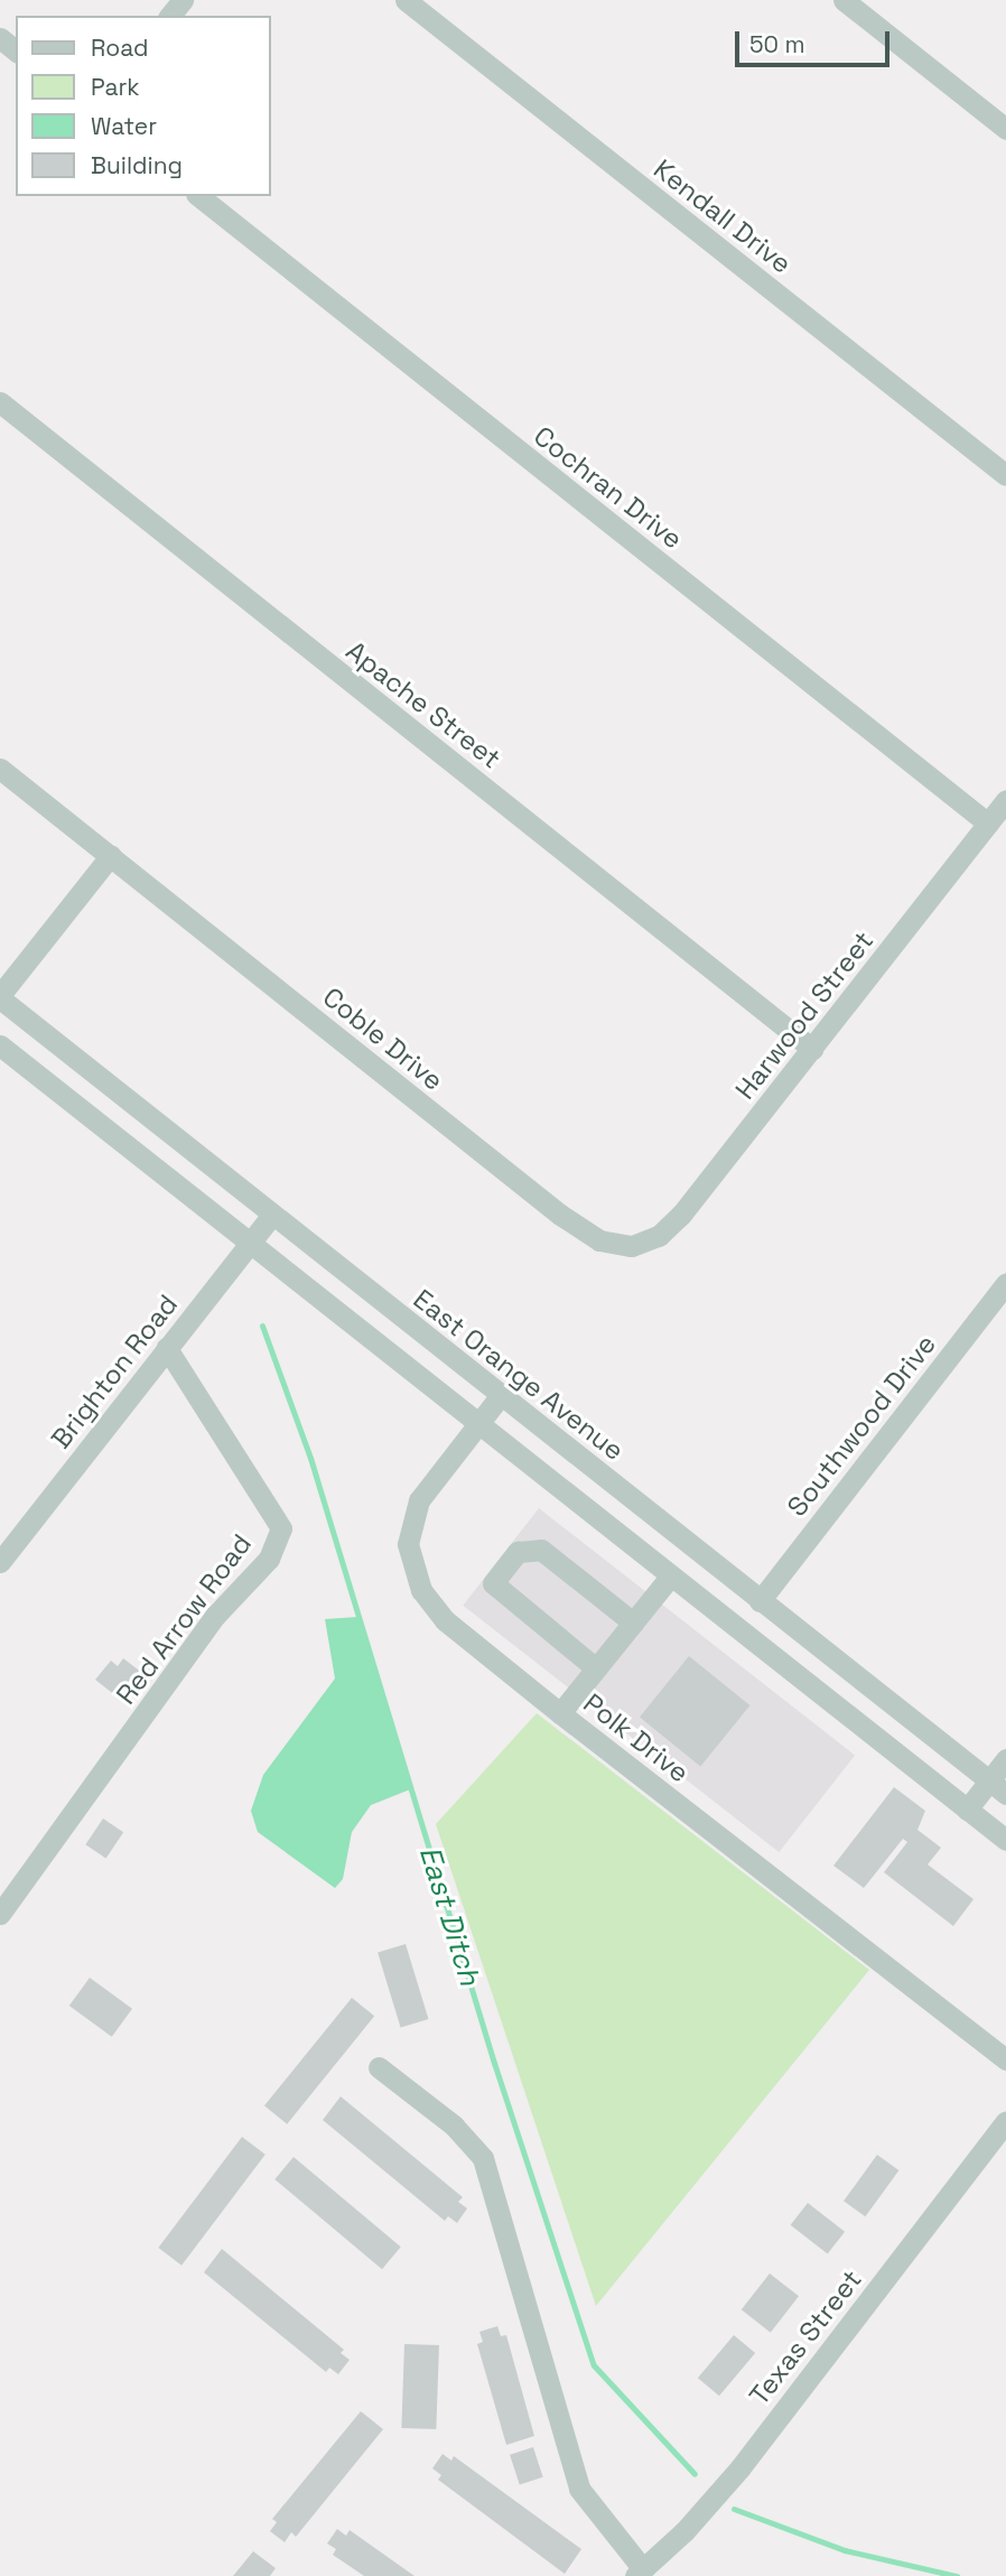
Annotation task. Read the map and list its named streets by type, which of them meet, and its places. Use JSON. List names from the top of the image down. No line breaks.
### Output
{"streets":{"street":["Kendall Drive","Cochran Drive","Apache Street","Harwood Street","Coble Drive","Brighton Road","East Orange Avenue","Southwood Drive","Red Arrow Road","Polk Drive","Texas Street"]},"crossings":[["Cochran Drive","Harwood Street"],["Apache Street","Harwood Street"],["Harwood Street","Coble Drive"],["Brighton Road","East Orange Avenue"],["Brighton Road","Red Arrow Road"],["East Orange Avenue","Southwood Drive"],["East Orange Avenue","Polk Drive"]],"water":["East Ditch"],"legend":["Road","Park","Water","Building"],"scale_bar":"50 m"}
